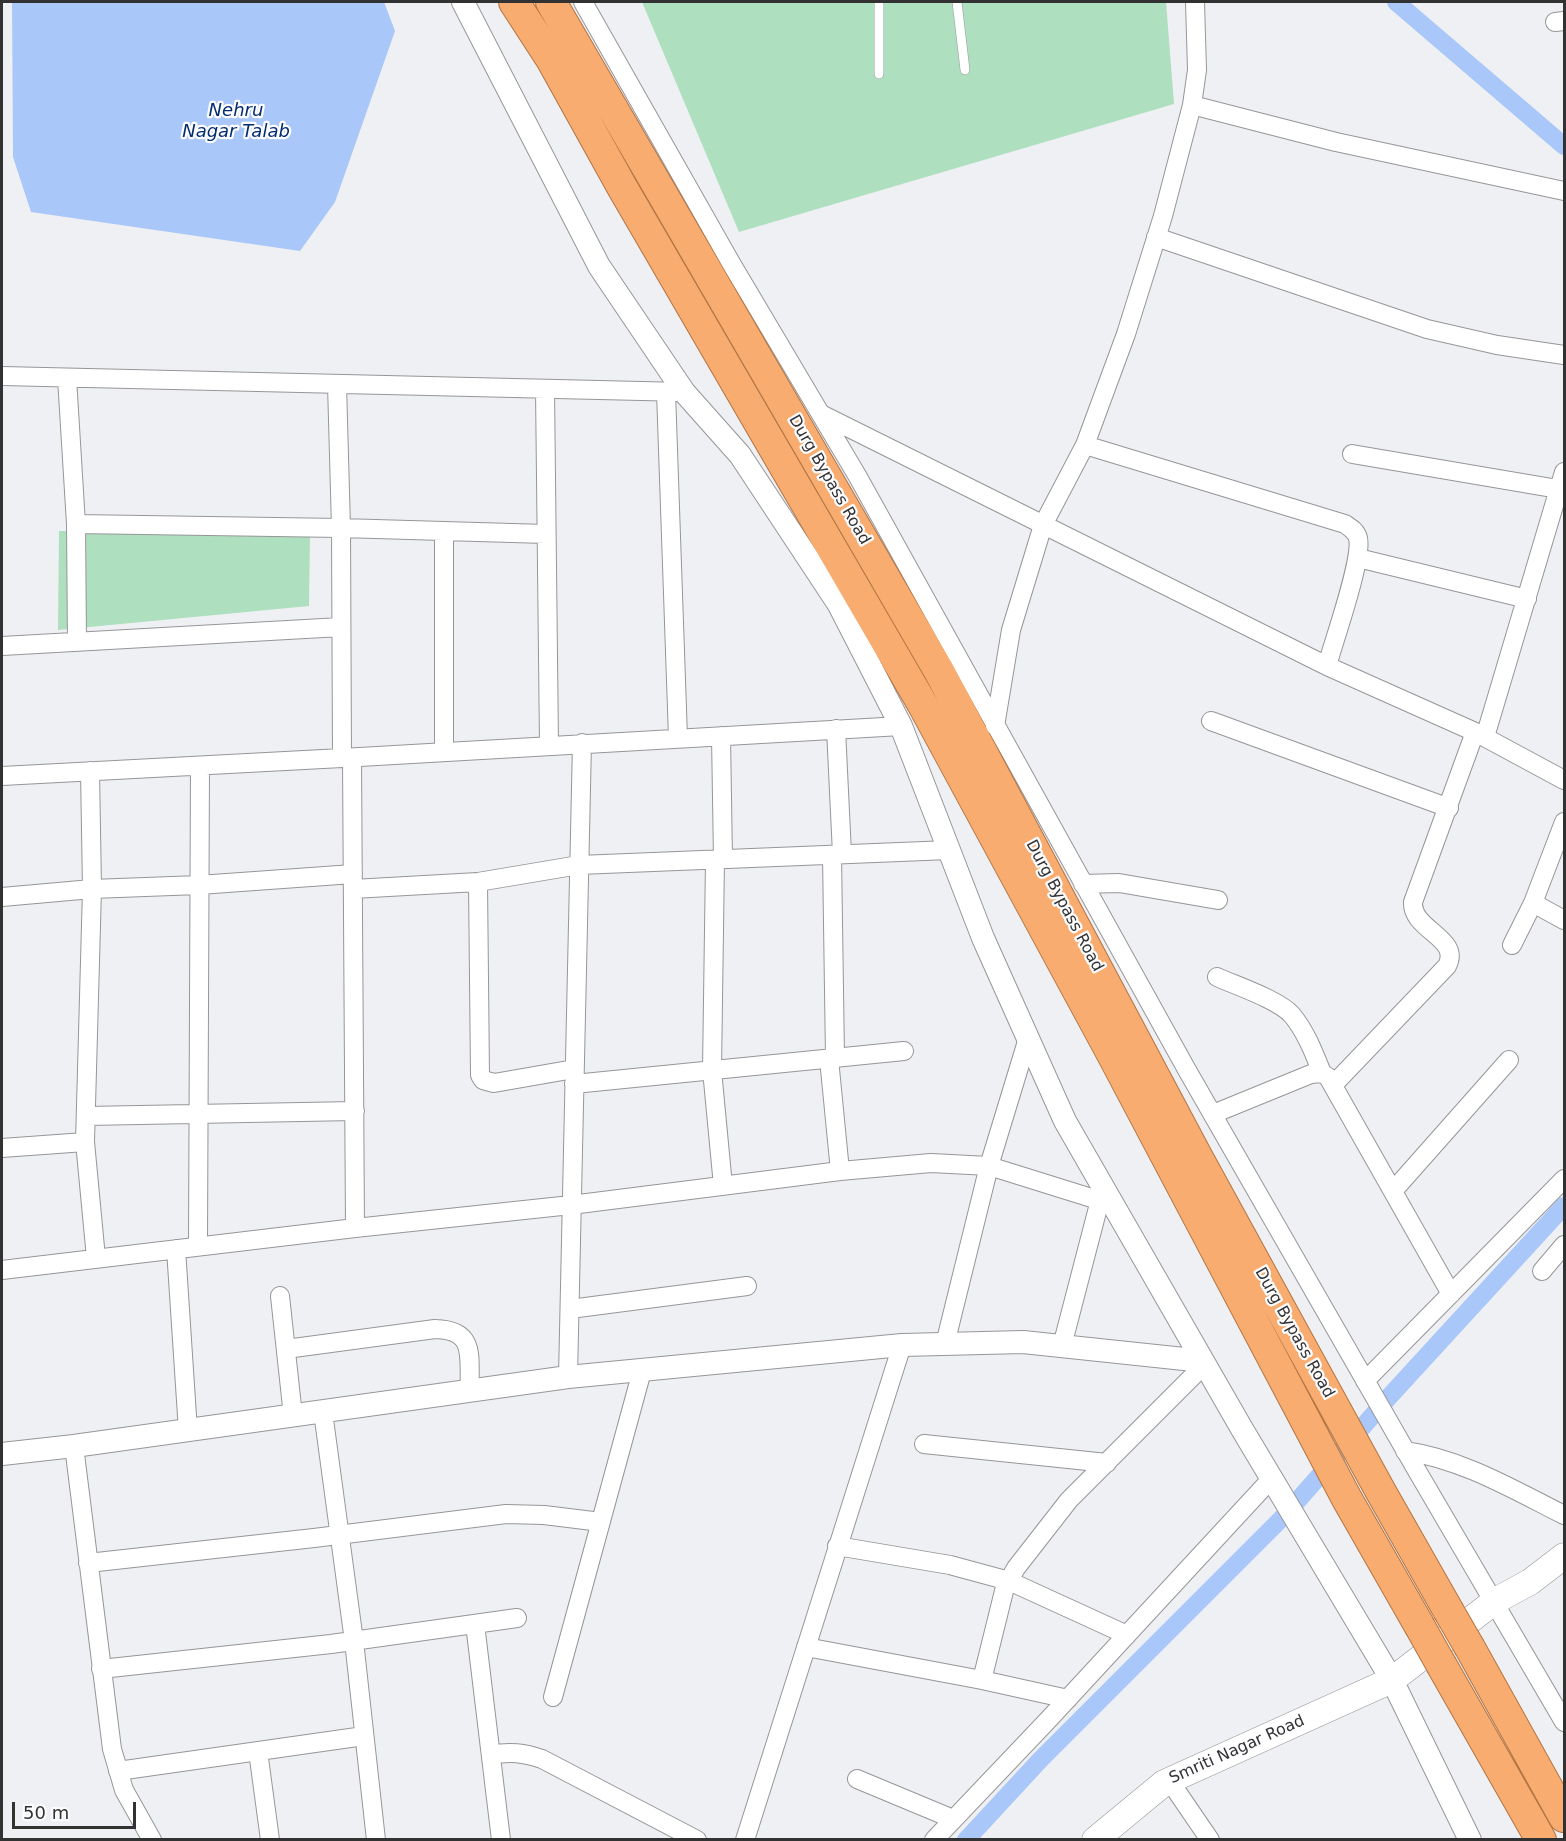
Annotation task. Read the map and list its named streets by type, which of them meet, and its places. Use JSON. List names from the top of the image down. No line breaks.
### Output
{"streets":{"highway":["Durg Bypass Road"],"main road":["Smriti Nagar Road"]},"water":["Nehru Nagar Talab"],"scale_bar":"50 m"}
